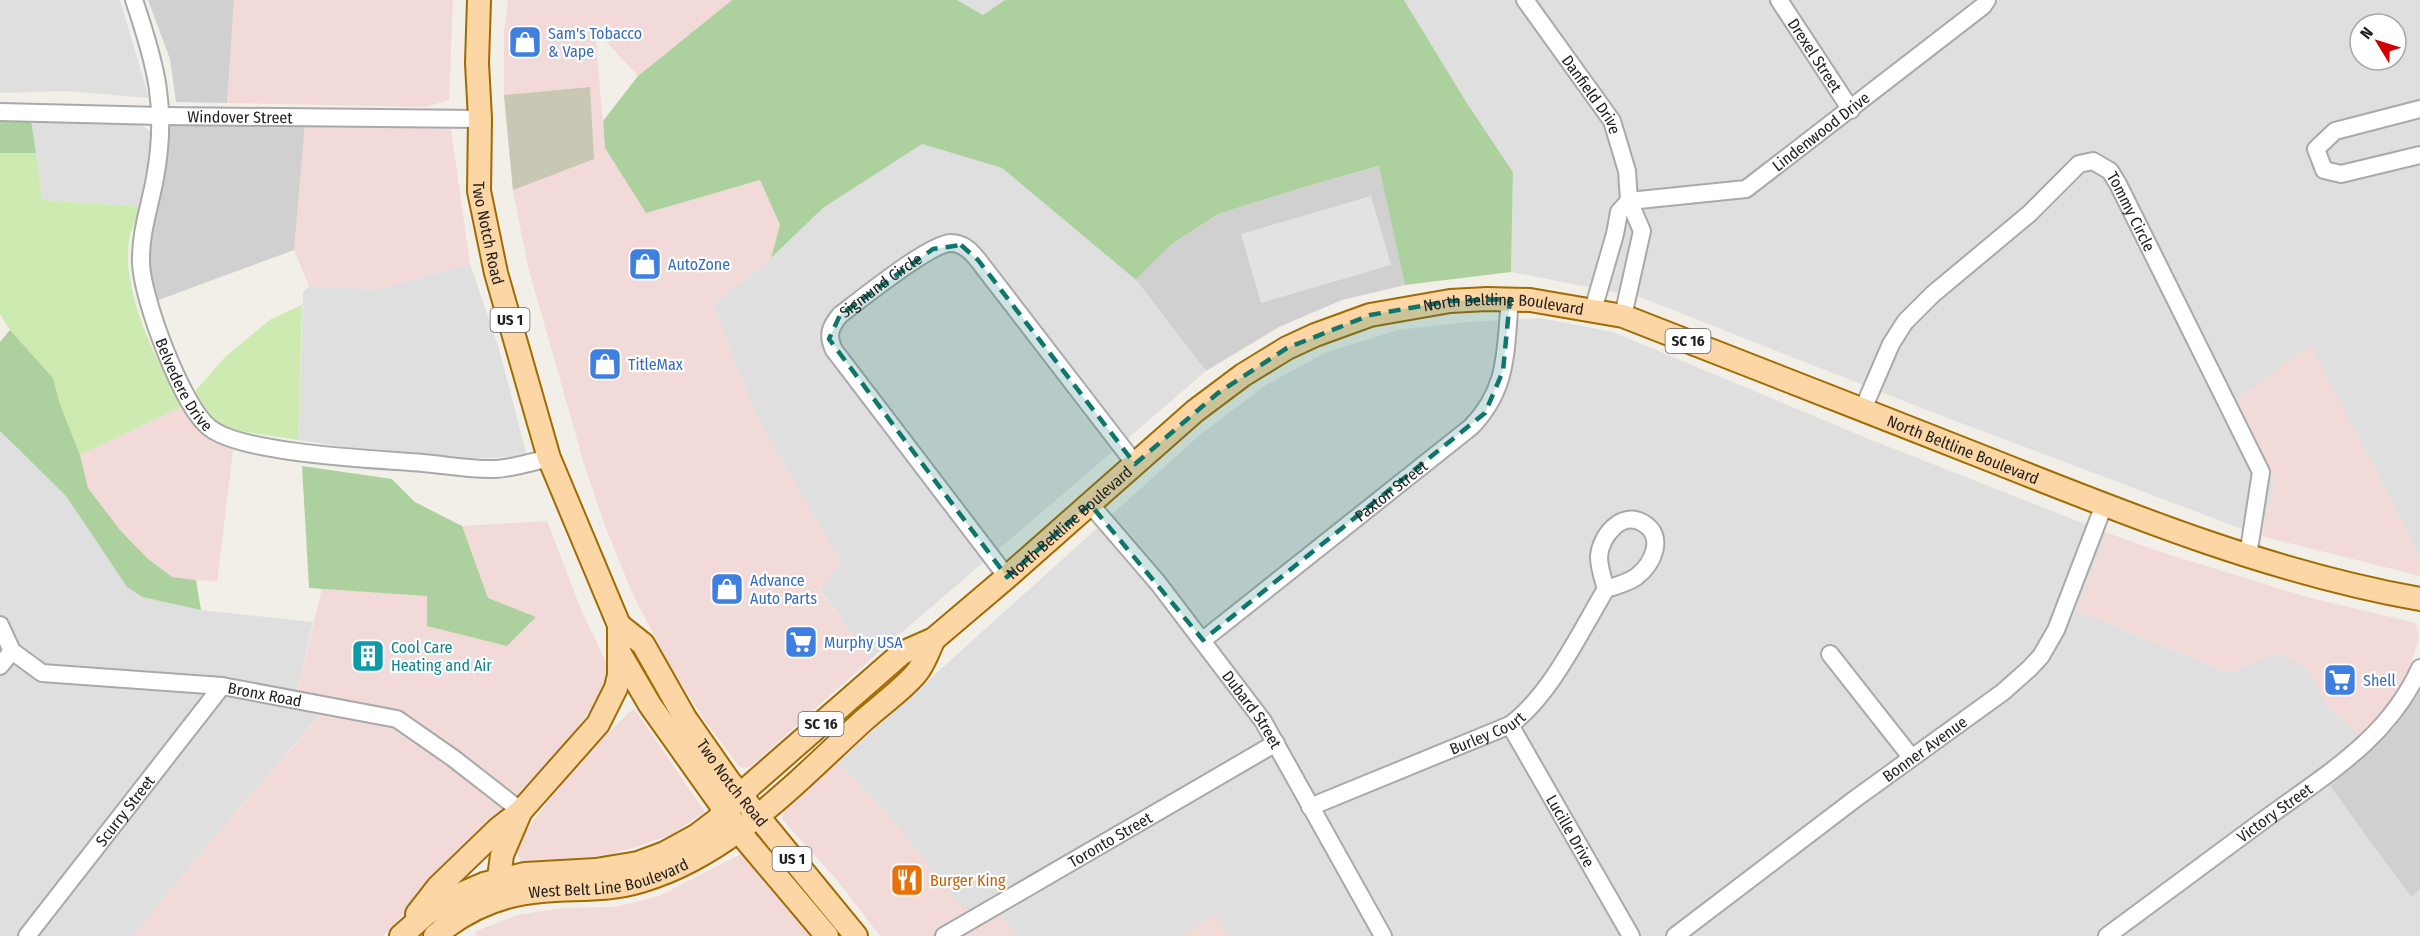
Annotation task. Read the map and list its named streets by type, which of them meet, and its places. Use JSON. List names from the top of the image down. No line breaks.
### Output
{"streets":{"main road":["Two Notch Road","North Beltline Boulevard","US 1","SC 16","West Belt Line Boulevard"],"street":["Drexel Street","Danfield Drive","Windover Street","Lindenwood Drive","Tommy Circle","Sigmund Circle","Belvedere Drive","Paxton Street","Bronx Road","Dubard Street","Burley Court","Bonner Avenue","Scurry Street","Victory Street","Lucille Drive","Toronto Street"]},"crossings":[["Drexel Street","Lindenwood Drive"],["Danfield Drive","Lindenwood Drive"],["Danfield Drive","North Beltline Boulevard"],["Windover Street","Two Notch Road"],["Windover Street","Belvedere Drive"],["Tommy Circle","North Beltline Boulevard"],["Two Notch Road","North Beltline Boulevard"],["Two Notch Road","Belvedere Drive"],["Two Notch Road","West Belt Line Boulevard"],["Sigmund Circle","North Beltline Boulevard"],["North Beltline Boulevard","Paxton Street"],["North Beltline Boulevard","Dubard Street"],["North Beltline Boulevard","Bonner Avenue"],["North Beltline Boulevard","West Belt Line Boulevard"],["Paxton Street","Dubard Street"],["Bronx Road","Scurry Street"],["Dubard Street","Burley Court"],["Dubard Street","Toronto Street"],["Burley Court","Lucille Drive"]],"places":{"shop":["Sam's Tobacco & Vape","AutoZone","TitleMax","Advance Auto Parts"],"supermarket":["Murphy USA","Shell"],"building":["Cool Care Heating and Air"],"restaurant":["Burger King"]},"north":"top left"}
